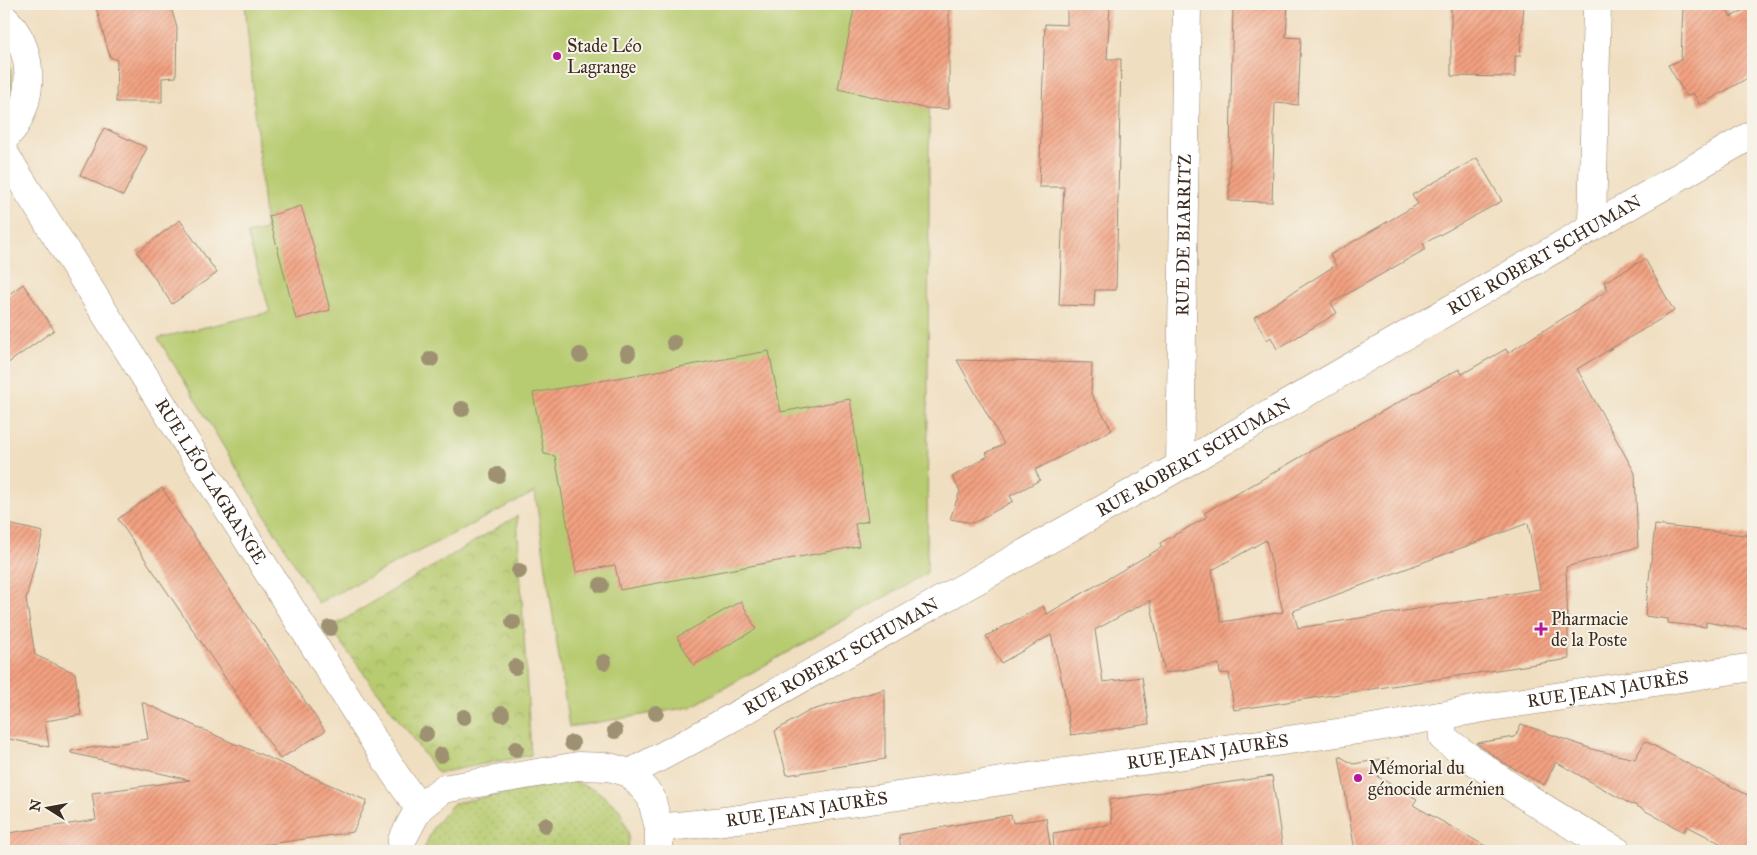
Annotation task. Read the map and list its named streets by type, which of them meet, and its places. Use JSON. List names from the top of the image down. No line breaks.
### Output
{"streets":{"street":["RUE DE BIARRITZ","RUE ROBERT SCHUMAN","RUE LÉO LAGRANGE","RUE JEAN JAURÈS"]},"crossings":[["RUE DE BIARRITZ","RUE ROBERT SCHUMAN"]],"places":{"other":["Stade Léo Lagrange","Mémorial du génocide arménien"],"health":["Pharmacie de la Poste"]},"north":"left"}
